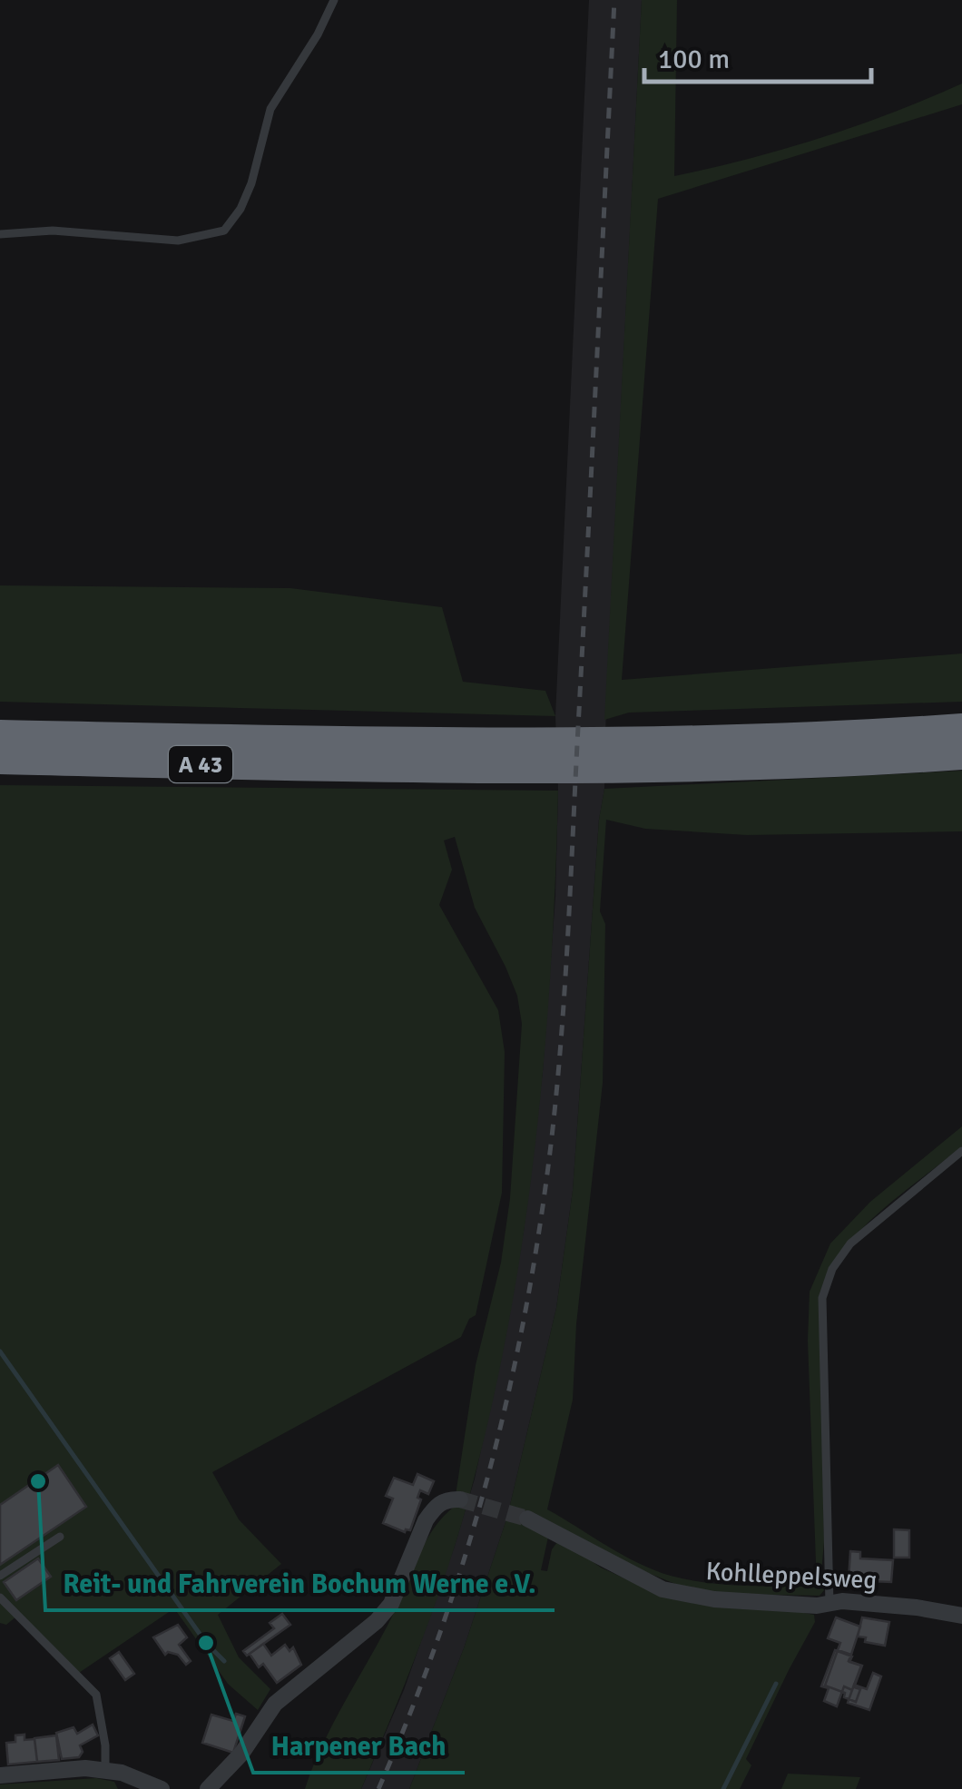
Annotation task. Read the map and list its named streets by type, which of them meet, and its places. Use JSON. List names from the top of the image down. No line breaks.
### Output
{"streets":{"highway":["A 43"],"street":["Kohlleppelsweg"]},"places":["Reit- und Fahrverein Bochum Werne e.V.","Harpener Bach"],"scale_bar":"100 m"}
